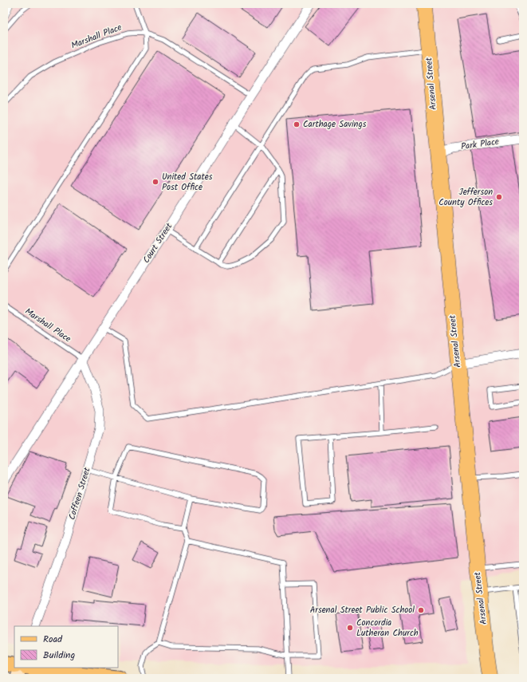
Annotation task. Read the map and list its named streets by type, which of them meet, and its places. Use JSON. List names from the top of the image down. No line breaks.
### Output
{"streets":{"highway":["Arsenal Street"],"street":["Park Place","Court Street","Coffeen Street"],"lane":["Marshall Place"]},"crossings":[["Marshall Place","Court Street"],["Marshall Place","Coffeen Street"],["Arsenal Street","Park Place"],["Court Street","Coffeen Street"]],"places":["Carthage Savings","United States Post Office","Jefferson County Offices","Arsenal Street Public School","Concordia Lutheran Church"],"legend":["Road","Building"]}
